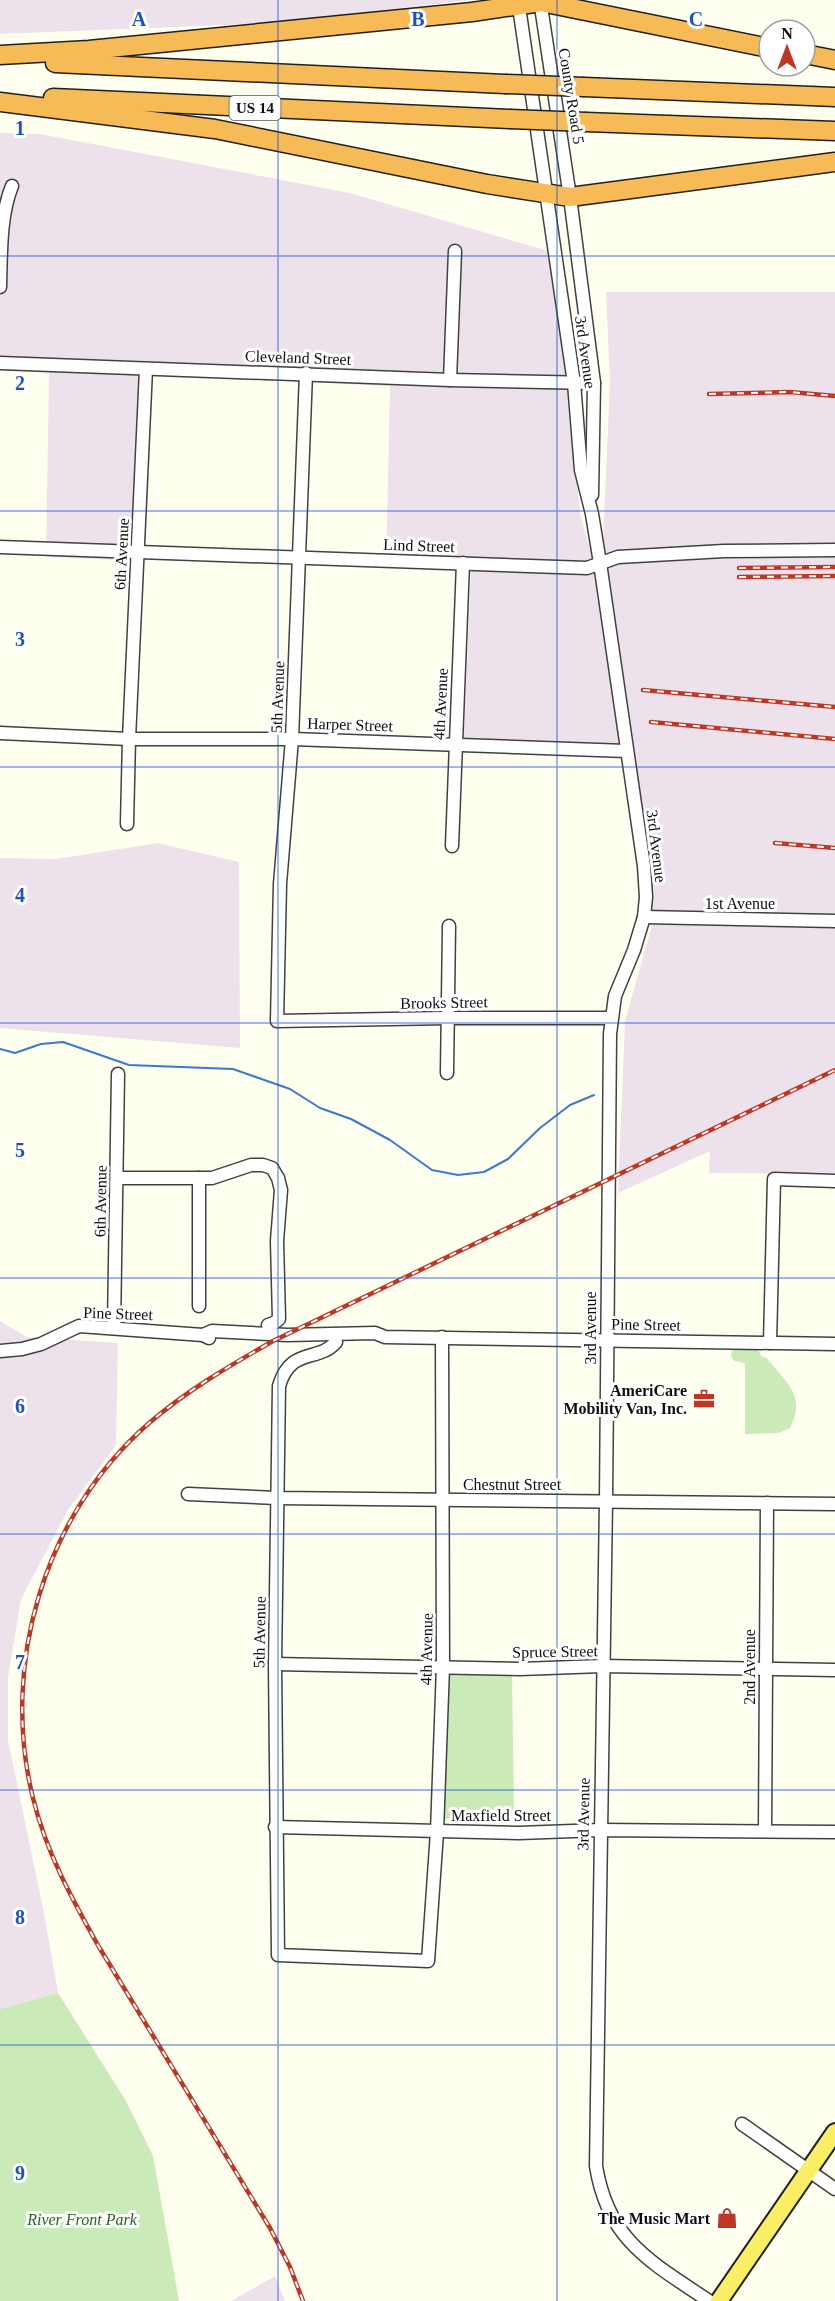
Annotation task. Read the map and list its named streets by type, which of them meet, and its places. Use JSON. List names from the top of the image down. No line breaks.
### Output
{"streets":{"highway":["US 14"],"street":["County Road 5","3rd Avenue","Cleveland Street","Lind Street","6th Avenue","5th Avenue","4th Avenue","Harper Street","1st Avenue","Brooks Street","Pine Street","Chestnut Street","Spruce Street","2nd Avenue","Maxfield Street"]},"crossings":[["County Road 5","3rd Avenue"],["3rd Avenue","Cleveland Street"],["3rd Avenue","Lind Street"],["3rd Avenue","Harper Street"],["3rd Avenue","1st Avenue"],["3rd Avenue","Brooks Street"],["3rd Avenue","Pine Street"],["3rd Avenue","Chestnut Street"],["3rd Avenue","Spruce Street"],["3rd Avenue","Maxfield Street"],["Cleveland Street","6th Avenue"],["Cleveland Street","5th Avenue"],["Lind Street","6th Avenue"],["Lind Street","5th Avenue"],["Lind Street","4th Avenue"],["6th Avenue","Harper Street"],["6th Avenue","Pine Street"],["5th Avenue","4th Avenue"],["5th Avenue","Harper Street"],["5th Avenue","Brooks Street"],["5th Avenue","Pine Street"],["5th Avenue","Chestnut Street"],["5th Avenue","Spruce Street"],["5th Avenue","Maxfield Street"],["4th Avenue","Harper Street"],["4th Avenue","Pine Street"],["4th Avenue","Chestnut Street"],["4th Avenue","Spruce Street"],["4th Avenue","Maxfield Street"],["Chestnut Street","2nd Avenue"],["Spruce Street","2nd Avenue"],["2nd Avenue","Maxfield Street"]],"parks":["River Front Park"],"places":{"office":["AmeriCare Mobility Van, Inc."],"shop":["The Music Mart"]},"north":"top","grid":{"columns":["A","B","C"],"rows":["1","2","3","4","5","6","7","8","9"]}}
